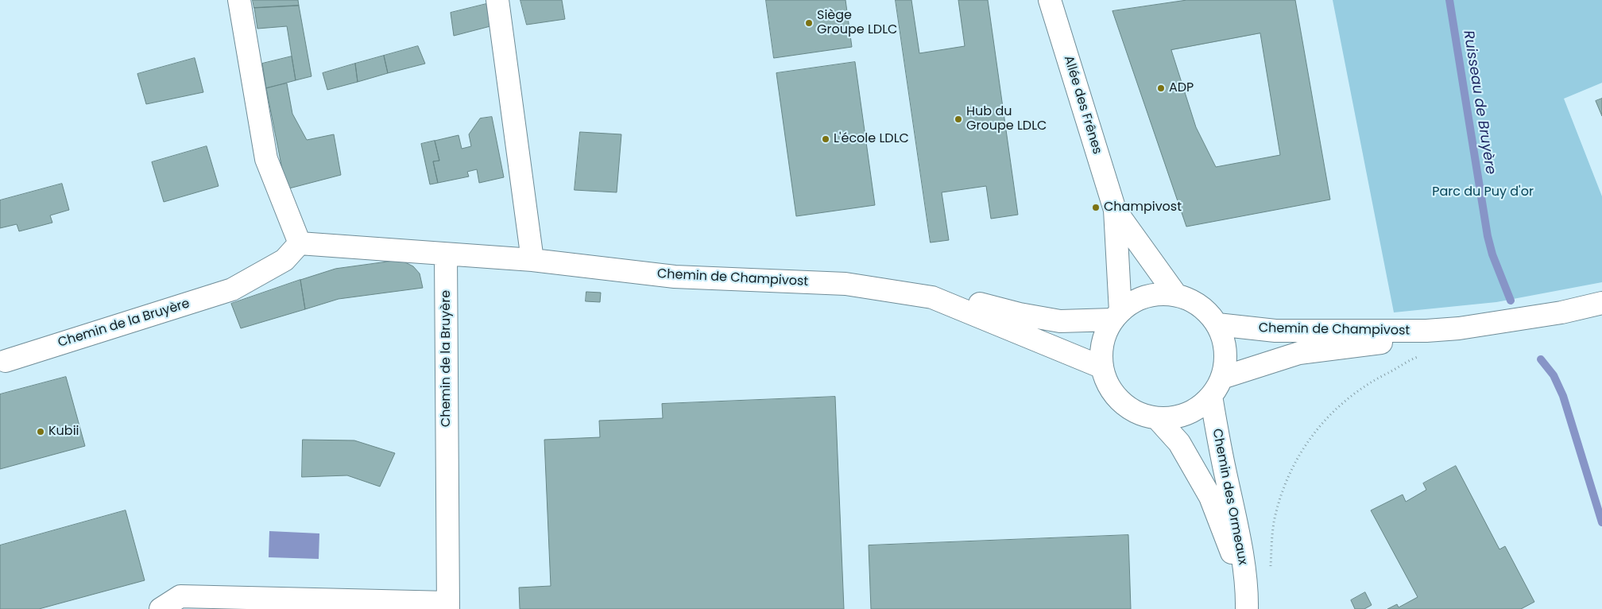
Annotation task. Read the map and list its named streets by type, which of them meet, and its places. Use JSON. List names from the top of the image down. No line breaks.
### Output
{"streets":{"street":["Allée des Frênes","Chemin de Champivost","Chemin de la Bruyère","Chemin des Ormeaux"]},"crossings":[["Allée des Frênes","Chemin de Champivost"],["Allée des Frênes","Chemin des Ormeaux"],["Chemin de Champivost","Chemin de la Bruyère"],["Chemin de Champivost","Chemin des Ormeaux"]],"water":["Ruisseau de Bruyère"],"parks":["Parc du Puy d'or"],"places":["Siège Groupe LDLC","ADP","Hub du Groupe LDLC","L'école LDLC","Champivost","Kubii"]}
